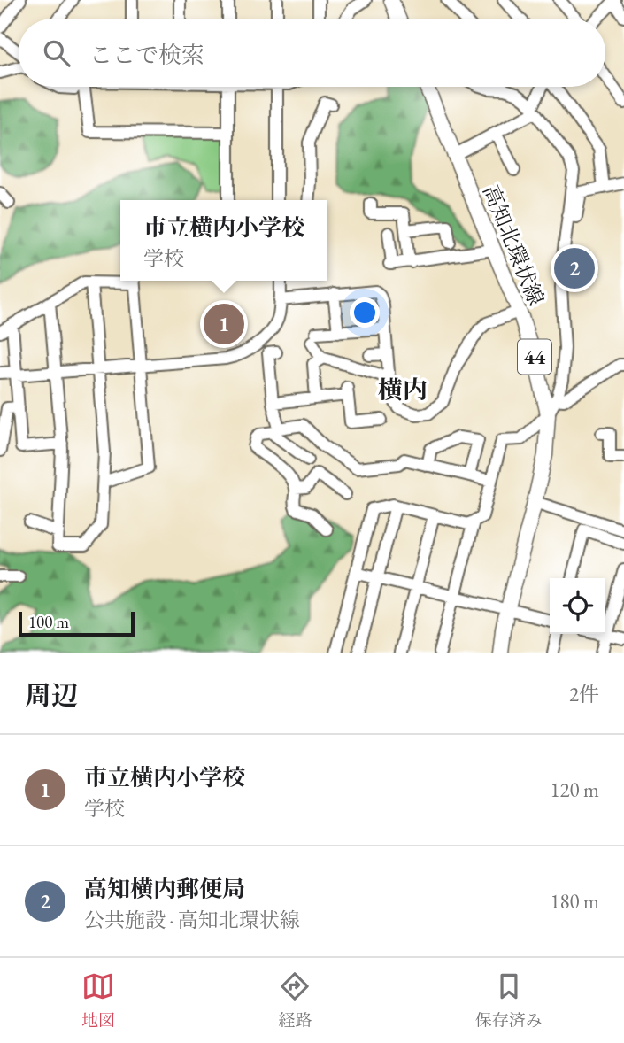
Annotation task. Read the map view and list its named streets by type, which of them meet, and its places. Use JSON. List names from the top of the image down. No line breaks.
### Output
{"streets":{"main road":["高知北環状線","44"]},"districts":["横内"],"scale_bar":"100 m","page":{"search":"ここで検索","popup":["市立横内小学校","学校"],"pins":["2","1"],"scale":"100 m","heading":["周辺","2件"],"list":[{"mark":"1","name":"市立横内小学校","note":"学校","value":"120 m"},{"mark":"2","name":"高知横内郵便局","note":"公共施設 · 高知北環状線","value":"180 m"}],"nav":["地図","経路","保存済み"]}}
